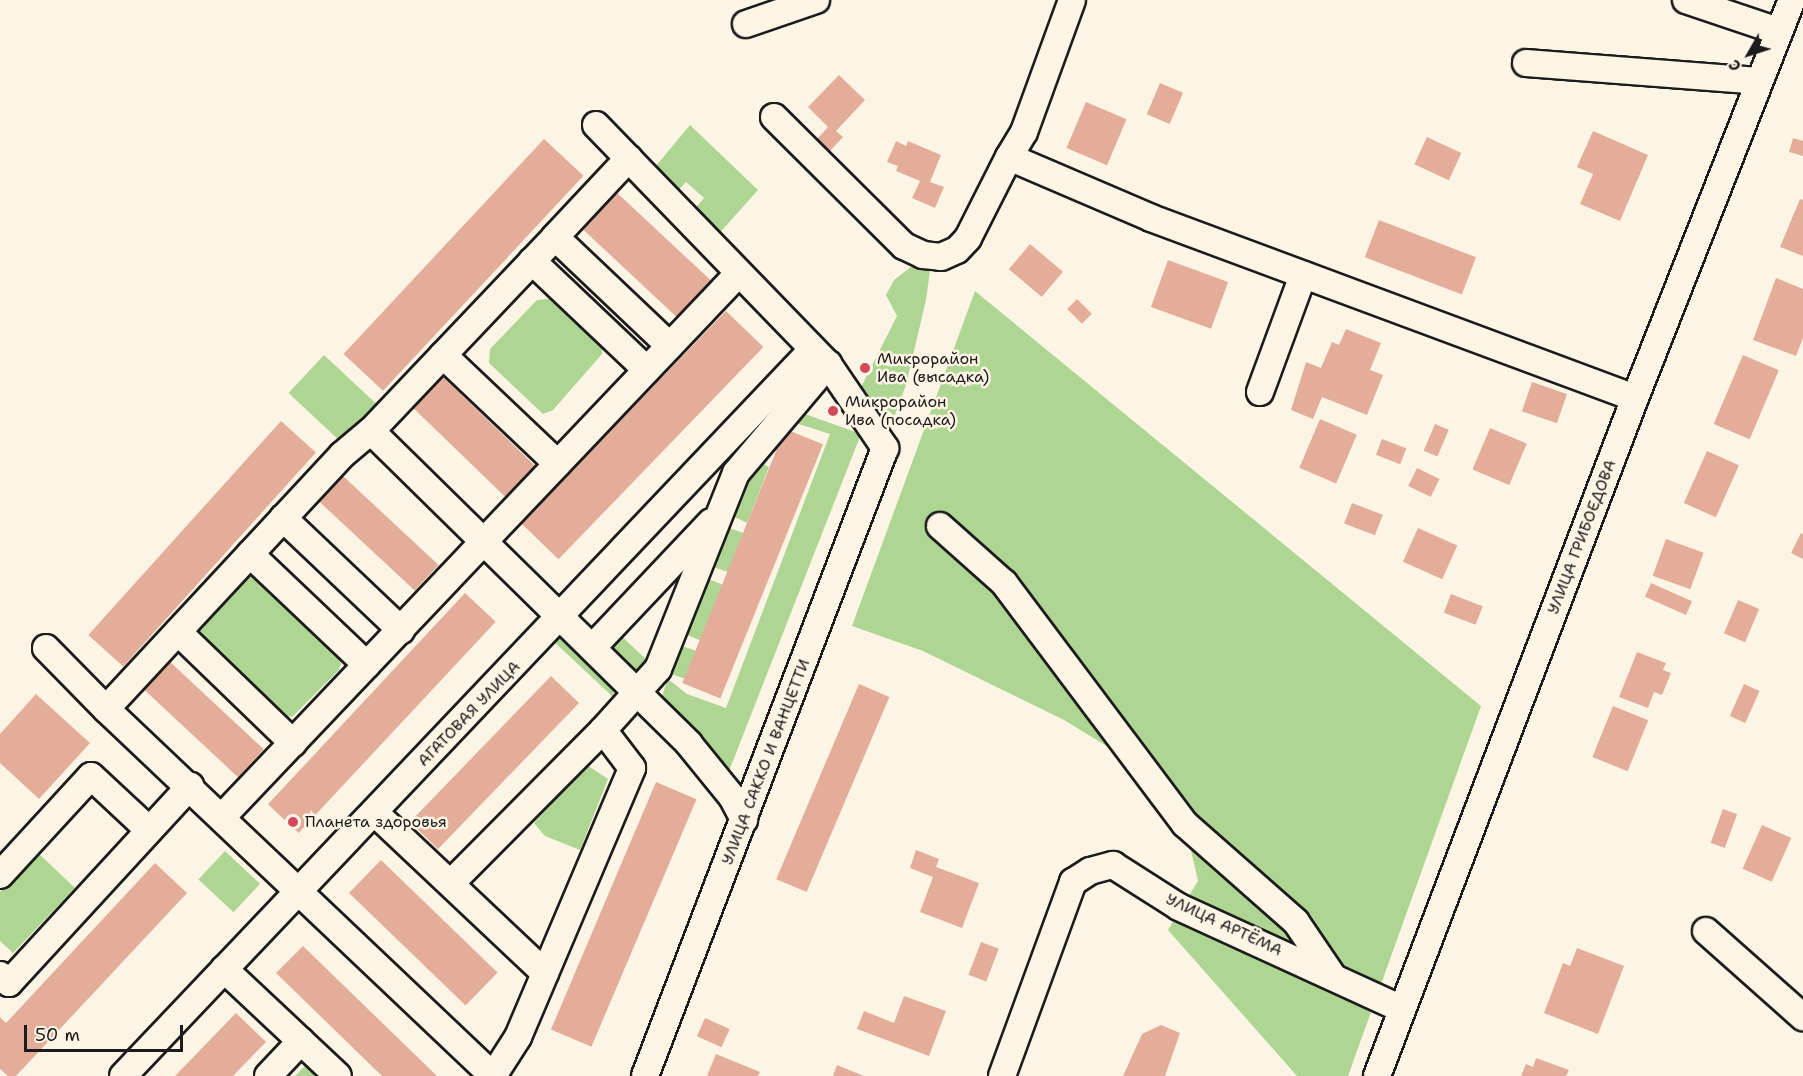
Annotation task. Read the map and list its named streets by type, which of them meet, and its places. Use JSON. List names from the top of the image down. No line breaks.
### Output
{"streets":{"street":["УЛИЦА ГРИБОЕДОВА","АГАТОВАЯ УЛИЦА","УЛИЦА САККО И ВАНЦЕТТИ","УЛИЦА АРТЁМА"]},"crossings":[["УЛИЦА ГРИБОЕДОВА","УЛИЦА АРТЁМА"],["АГАТОВАЯ УЛИЦА","УЛИЦА САККО И ВАНЦЕТТИ"]],"places":["Микрорайон Ива (высадка)","Микрорайон Ива (посадка)","Планета здоровья"],"scale_bar":"50 m","north":"bottom left"}
